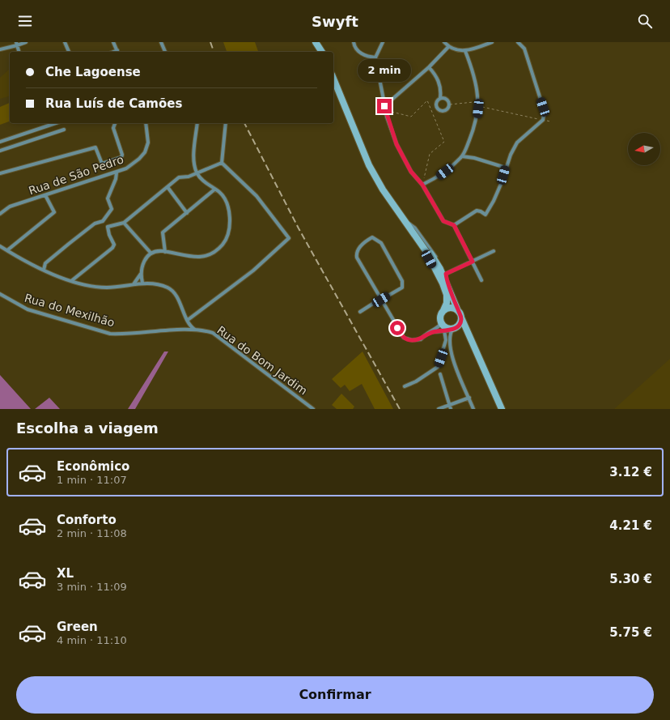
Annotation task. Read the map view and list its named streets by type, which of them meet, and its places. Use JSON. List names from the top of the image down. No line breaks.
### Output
{"streets":{"street":["Rua de São Pedro","Rua do Mexilhão","Rua do Bom Jardim"]},"crossings":[["Rua do Mexilhão","Rua do Bom Jardim"]],"north":"left","page":{"header":"Swyft","banner":["Che Lagoense","Rua Luís de Camões"],"bubble":"2 min","heading":"Escolha a viagem","list":[{"name":"Econômico","note":"1 min · 11:07","value":"3.12 €"},{"name":"Conforto","note":"2 min · 11:08","value":"4.21 €"},{"name":"XL","note":"3 min · 11:09","value":"5.30 €"},{"name":"Green","note":"4 min · 11:10","value":"5.75 €"}],"buttons":"Confirmar"}}
